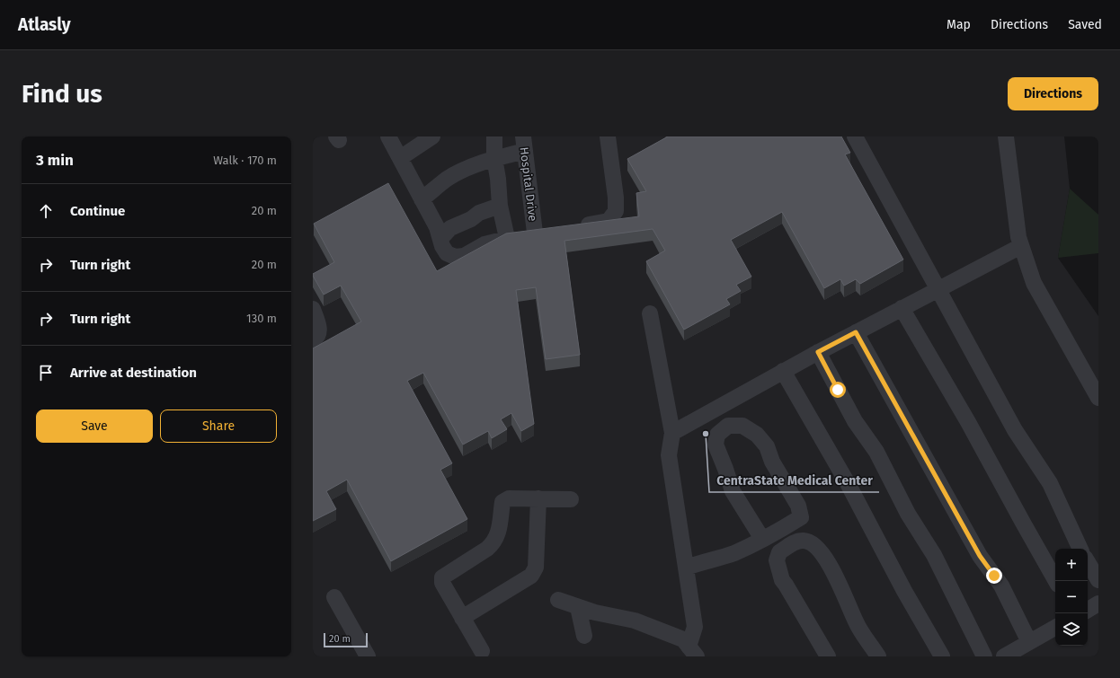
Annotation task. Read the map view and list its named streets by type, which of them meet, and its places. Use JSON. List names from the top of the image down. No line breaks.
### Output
{"streets":{"street":["Hospital Drive"]},"places":["CentraState Medical Center"],"scale_bar":"20 m","page":{"header":"Atlasly","nav":["Map","Directions","Saved"],"buttons":["Directions",["Save","Share"]],"title":"Find us","heading":["3 min","Walk · 170 m"],"list":[["Continue","20 m"],["Turn right","20 m"],["Turn right","130 m"],"Arrive at destination"],"map_buttons":["+","−"],"scale":"20 m"}}
